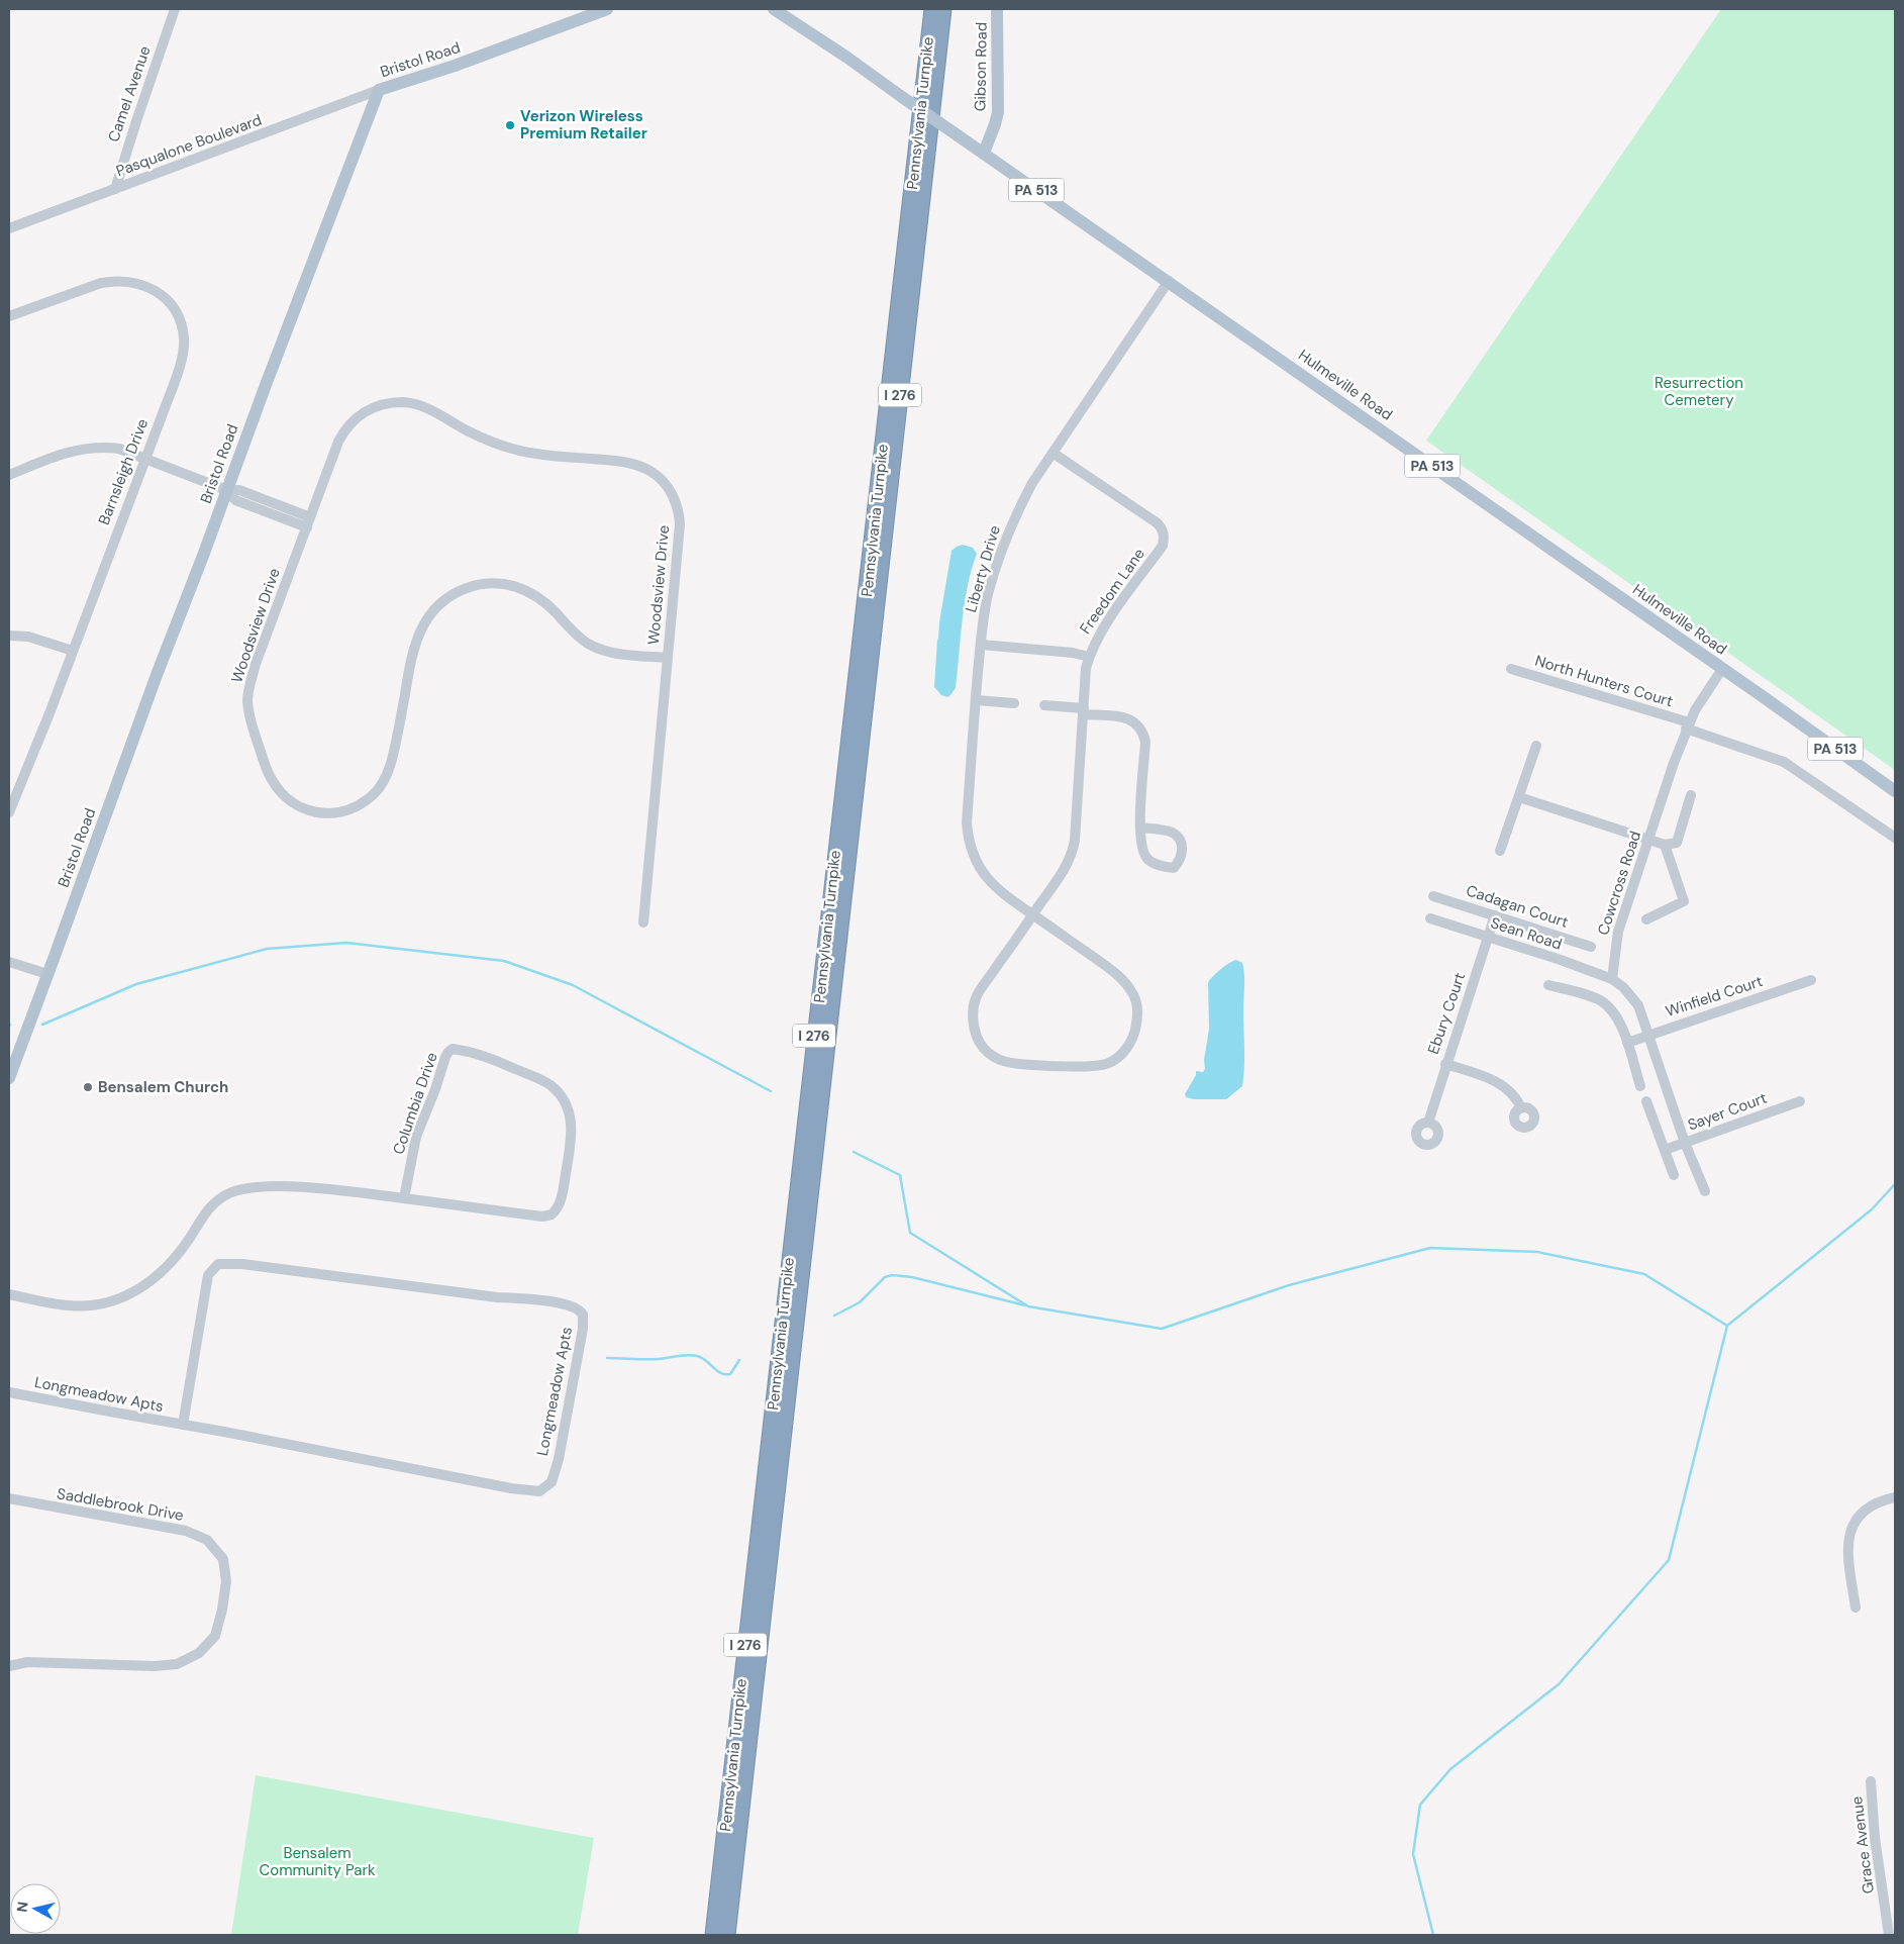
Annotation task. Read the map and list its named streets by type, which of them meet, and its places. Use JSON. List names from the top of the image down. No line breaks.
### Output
{"streets":{"highway":["Pennsylvania Turnpike","I 276"],"main road":["Bristol Road","Gibson Road","PA 513","Hulmeville Road"],"street":["Camel Avenue","Pasqualone Boulevard","Barnsleigh Drive","Liberty Drive","Woodsview Drive","Freedom Lane","North Hunters Court","Cowcross Road","Cadagan Court","Sean Road","Winfield Court","Ebury Court","Columbia Drive","Sayer Court","Longmeadow Apts","Saddlebrook Drive","Grace Avenue"]},"crossings":[["Bristol Road","Pasqualone Boulevard"],["Gibson Road","Hulmeville Road"],["Camel Avenue","Pasqualone Boulevard"],["Hulmeville Road","Liberty Drive"],["Hulmeville Road","Cowcross Road"],["Liberty Drive","Freedom Lane"],["North Hunters Court","Cowcross Road"],["Cowcross Road","Sean Road"],["Cadagan Court","Ebury Court"],["Sean Road","Ebury Court"]],"parks":["Resurrection Cemetery","Bensalem Community Park"],"places":["Verizon Wireless Premium Retailer","Bensalem Church"],"north":"left"}
